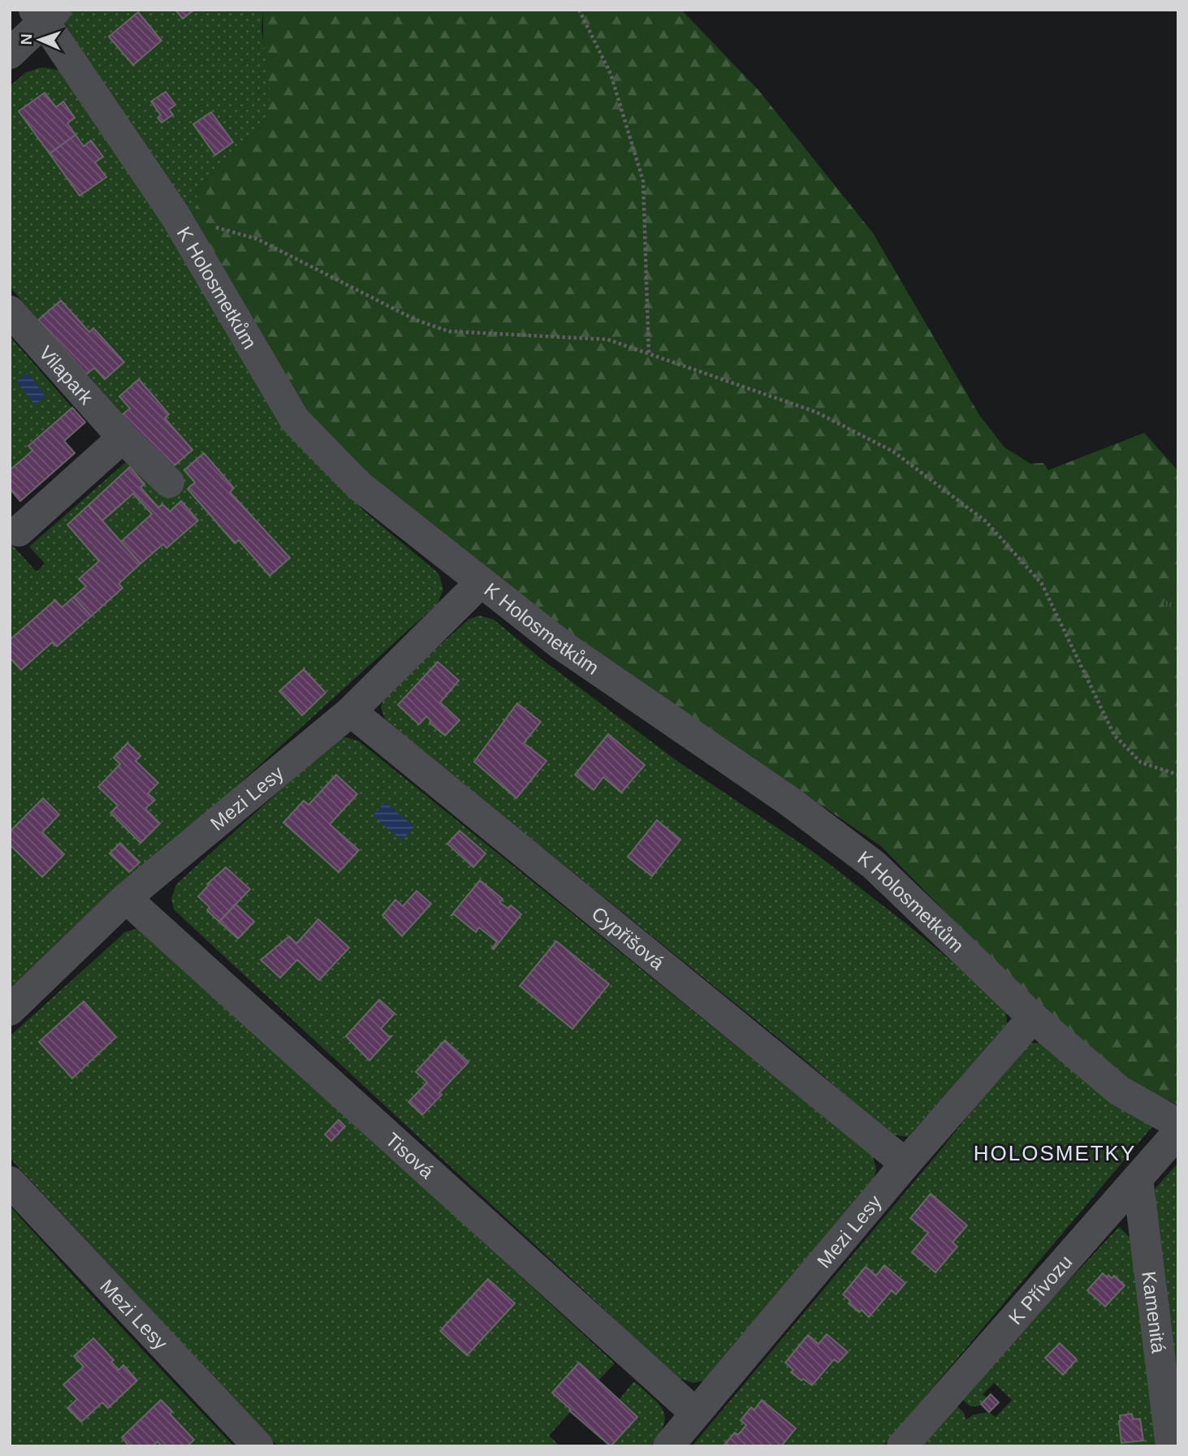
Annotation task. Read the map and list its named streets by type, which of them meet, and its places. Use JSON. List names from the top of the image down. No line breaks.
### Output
{"streets":{"street":["K Holosmetkům","Vilapark","Mezi Lesy","Cypřišová","Tisová","K Přívozu","Kamenitá"]},"crossings":[["K Holosmetkům","Mezi Lesy"],["Mezi Lesy","Cypřišová"],["Mezi Lesy","Tisová"],["K Přívozu","Kamenitá"]],"districts":["HOLOSMETKY"],"north":"left"}
